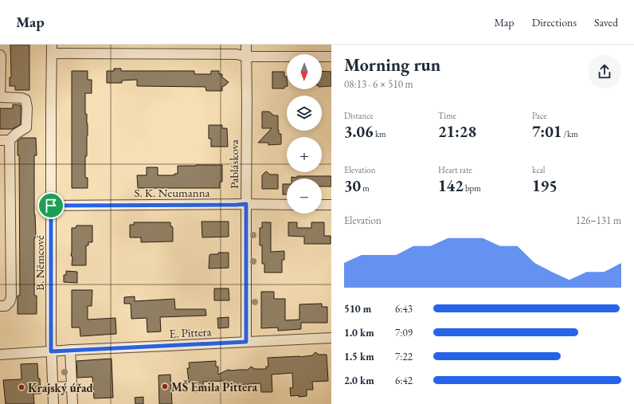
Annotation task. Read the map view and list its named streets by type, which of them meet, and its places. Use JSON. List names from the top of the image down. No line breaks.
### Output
{"streets":{"street":["Pabláskova","S. K. Neumanna","B. Němcové","E. Pittera"]},"crossings":[["Pabláskova","S. K. Neumanna"],["Pabláskova","E. Pittera"],["S. K. Neumanna","B. Němcové"],["B. Němcové","E. Pittera"]],"places":["MŠ Emila Pittera","Krajský úřad"],"north":"bottom","page":{"header":"Map","nav":["Map","Directions","Saved"],"heading":["Morning run","08:13 · 6 × 510 m"],"map_buttons":["+","−"],"stats":[["Distance","3.06 km"],["Time","21:28"],["Pace","7:01 /km"],["Elevation","30 m"],["Heart rate","142 bpm"],["kcal","195"]],"chart":["Elevation","126–131 m"],"list":[{"name":"510 m","note":"6:43"},{"name":"1.0 km","note":"7:09"},{"name":"1.5 km","note":"7:22"},{"name":"2.0 km","note":"6:42"}]}}
